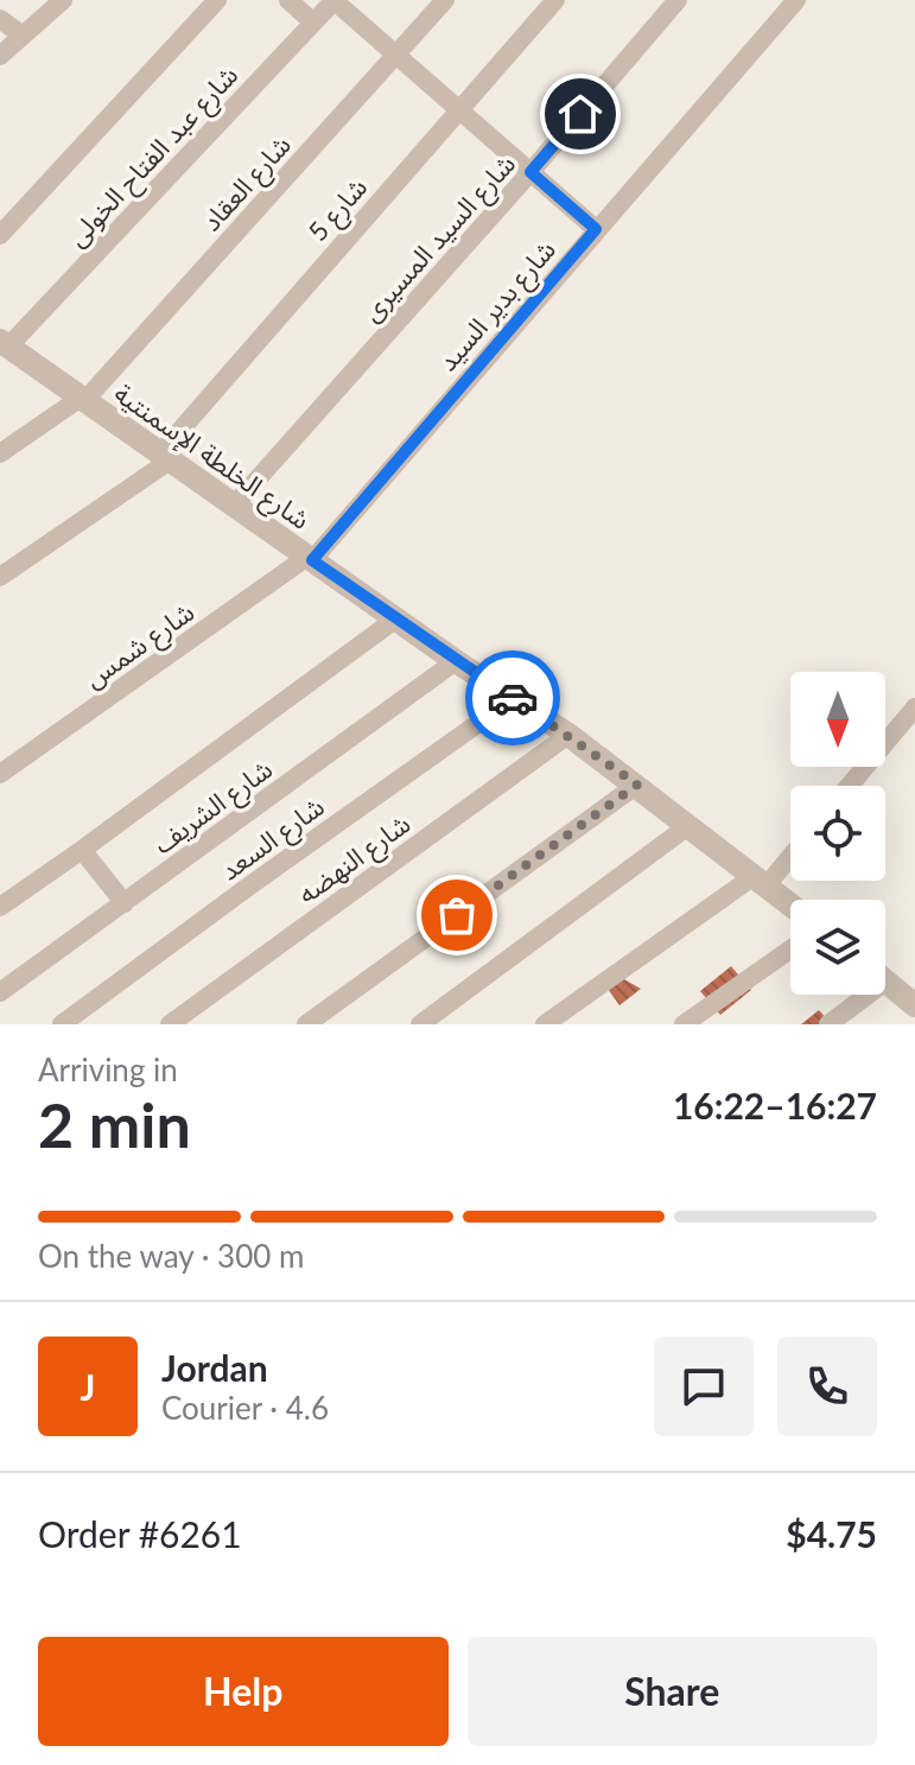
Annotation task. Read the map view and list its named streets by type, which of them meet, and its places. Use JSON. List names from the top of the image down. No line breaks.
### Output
{"streets":{"street":["شارع عبد الفتاح الخولى","شارع العقاد","شارع 5","شارع السيد المسيرى","شارع بدير السيد","شارع الخلطة الإسمنتية","شارع شمس","شارع الشريف","شارع السعد","شارع النهضه"]},"crossings":[["شارع عبد الفتاح الخولى","شارع الخلطة الإسمنتية"],["شارع العقاد","شارع الخلطة الإسمنتية"],["شارع 5","شارع الخلطة الإسمنتية"],["شارع السيد المسيرى","شارع الخلطة الإسمنتية"],["شارع بدير السيد","شارع الخلطة الإسمنتية"],["شارع بدير السيد","شارع شمس"],["شارع الخلطة الإسمنتية","شارع شمس"],["شارع الخلطة الإسمنتية","شارع الشريف"],["شارع الخلطة الإسمنتية","شارع السعد"],["شارع الخلطة الإسمنتية","شارع النهضه"]],"north":"bottom","page":{"heading":["2 min","Arriving in","16:22–16:27"],"panel":["Jordan","Courier · 4.6","Order #6261","$4.75"],"bar":"On the way · 300 m","round":"J","buttons":["Help","Share"]}}
